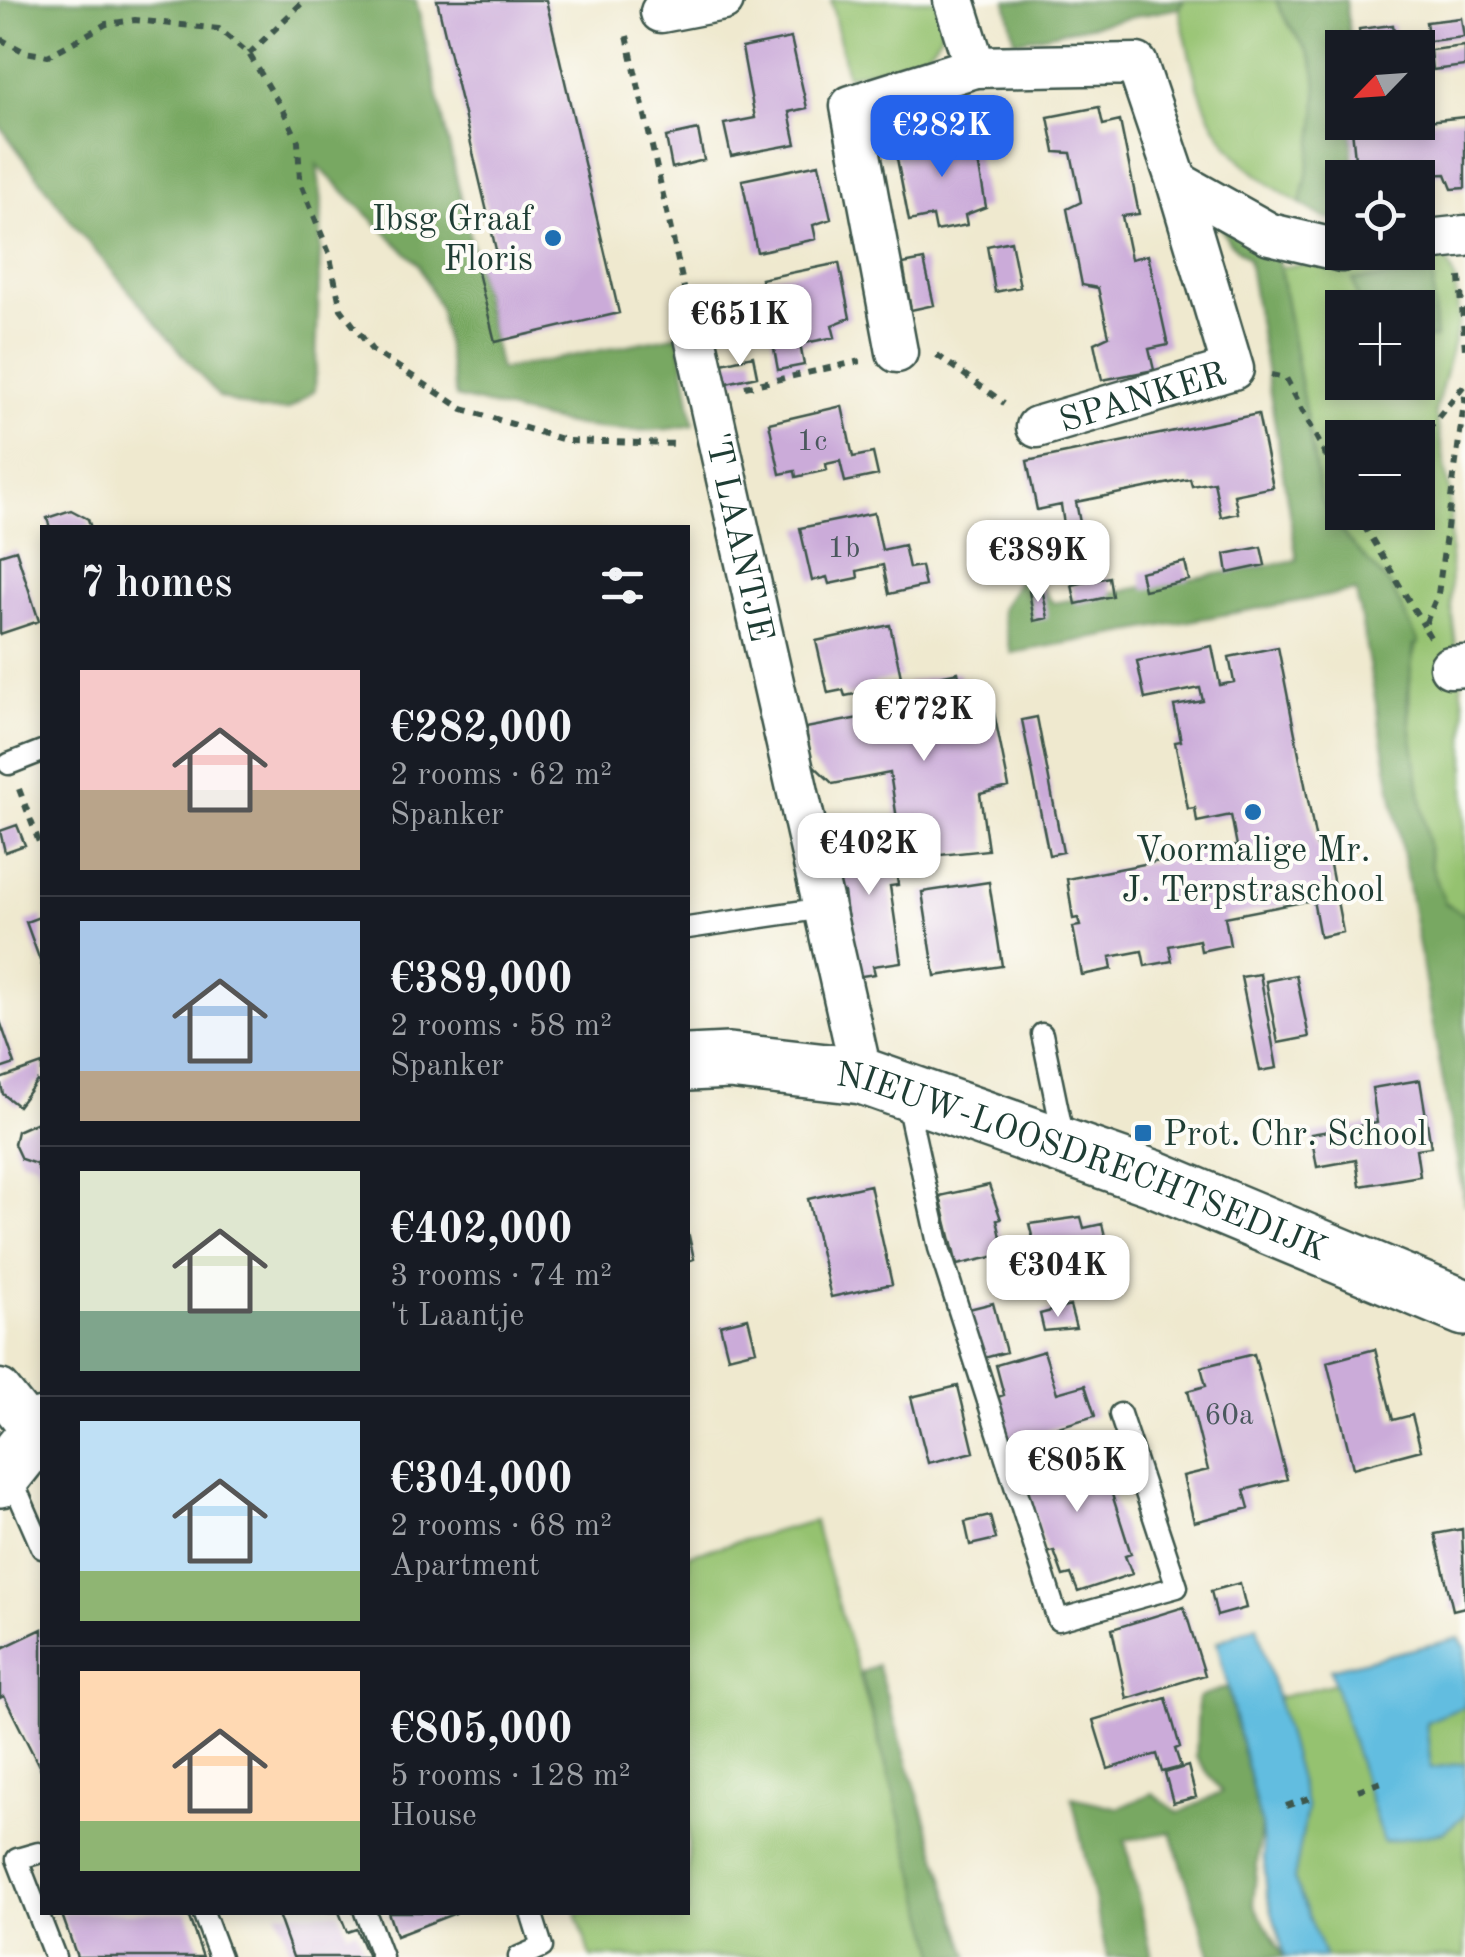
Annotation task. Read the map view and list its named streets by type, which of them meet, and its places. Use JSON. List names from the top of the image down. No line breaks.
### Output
{"streets":{"street":["SPANKER","'T LAANTJE","NIEUW-LOOSDRECHTSEDIJK"]},"crossings":[["'T LAANTJE","NIEUW-LOOSDRECHTSEDIJK"]],"places":{"other":["Ibsg Graaf Floris","Voormalige Mr. J. Terpstraschool"],"transit":["Prot. Chr. School"]},"house_numbers":["1c","1b","60a"],"north":"bottom left","page":{"map_buttons":["+","−"],"price":["€282K","€651K","€389K","€772K","€402K","€304K","€805K"],"heading":"7 homes","list":[{"name":"€282,000","note":"2 rooms · 62 m² · Spanker"},{"name":"€389,000","note":"2 rooms · 58 m² · Spanker"},{"name":"€402,000","note":"3 rooms · 74 m² · 't Laantje"},{"name":"€304,000","note":"2 rooms · 68 m² · Apartment"},{"name":"€805,000","note":"5 rooms · 128 m² · House"}]}}
